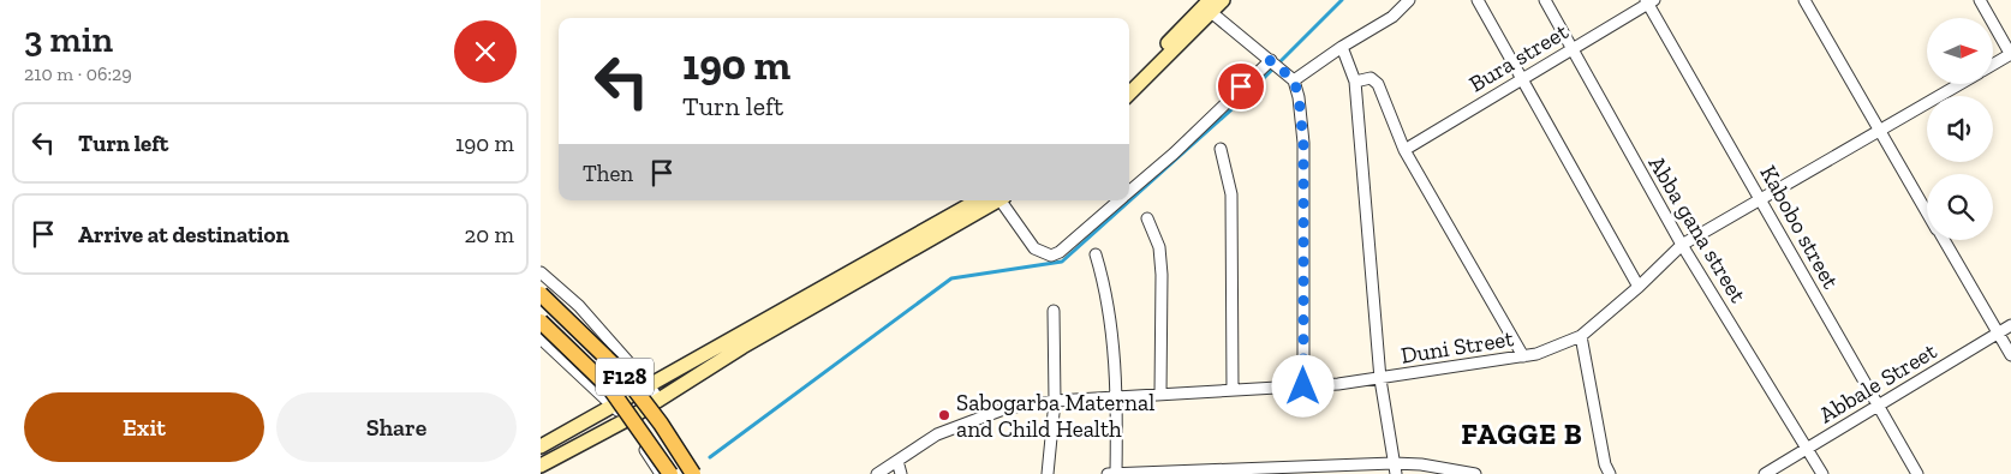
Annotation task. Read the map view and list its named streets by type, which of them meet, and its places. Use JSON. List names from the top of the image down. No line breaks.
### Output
{"streets":{"main road":["F128"],"street":["Bura street","Kabobo street","Abba gana street","Duni Street","Abbale Street"]},"crossings":[["Bura street","Kabobo street"],["Bura street","Abba gana street"],["Kabobo street","Duni Street"],["Kabobo street","Abbale Street"],["Abba gana street","Duni Street"],["Abba gana street","Abbale Street"]],"districts":["FAGGE B"],"places":["Sabogarba Maternal and Child Health"],"north":"right","page":{"heading":["3 min","210 m · 06:29"],"turn":["190 m","Turn left"],"list":[{"name":"Turn left","value":"190 m"},{"name":"Arrive at destination","value":"20 m"}],"then":"Then","buttons":["Exit","Share"]}}
